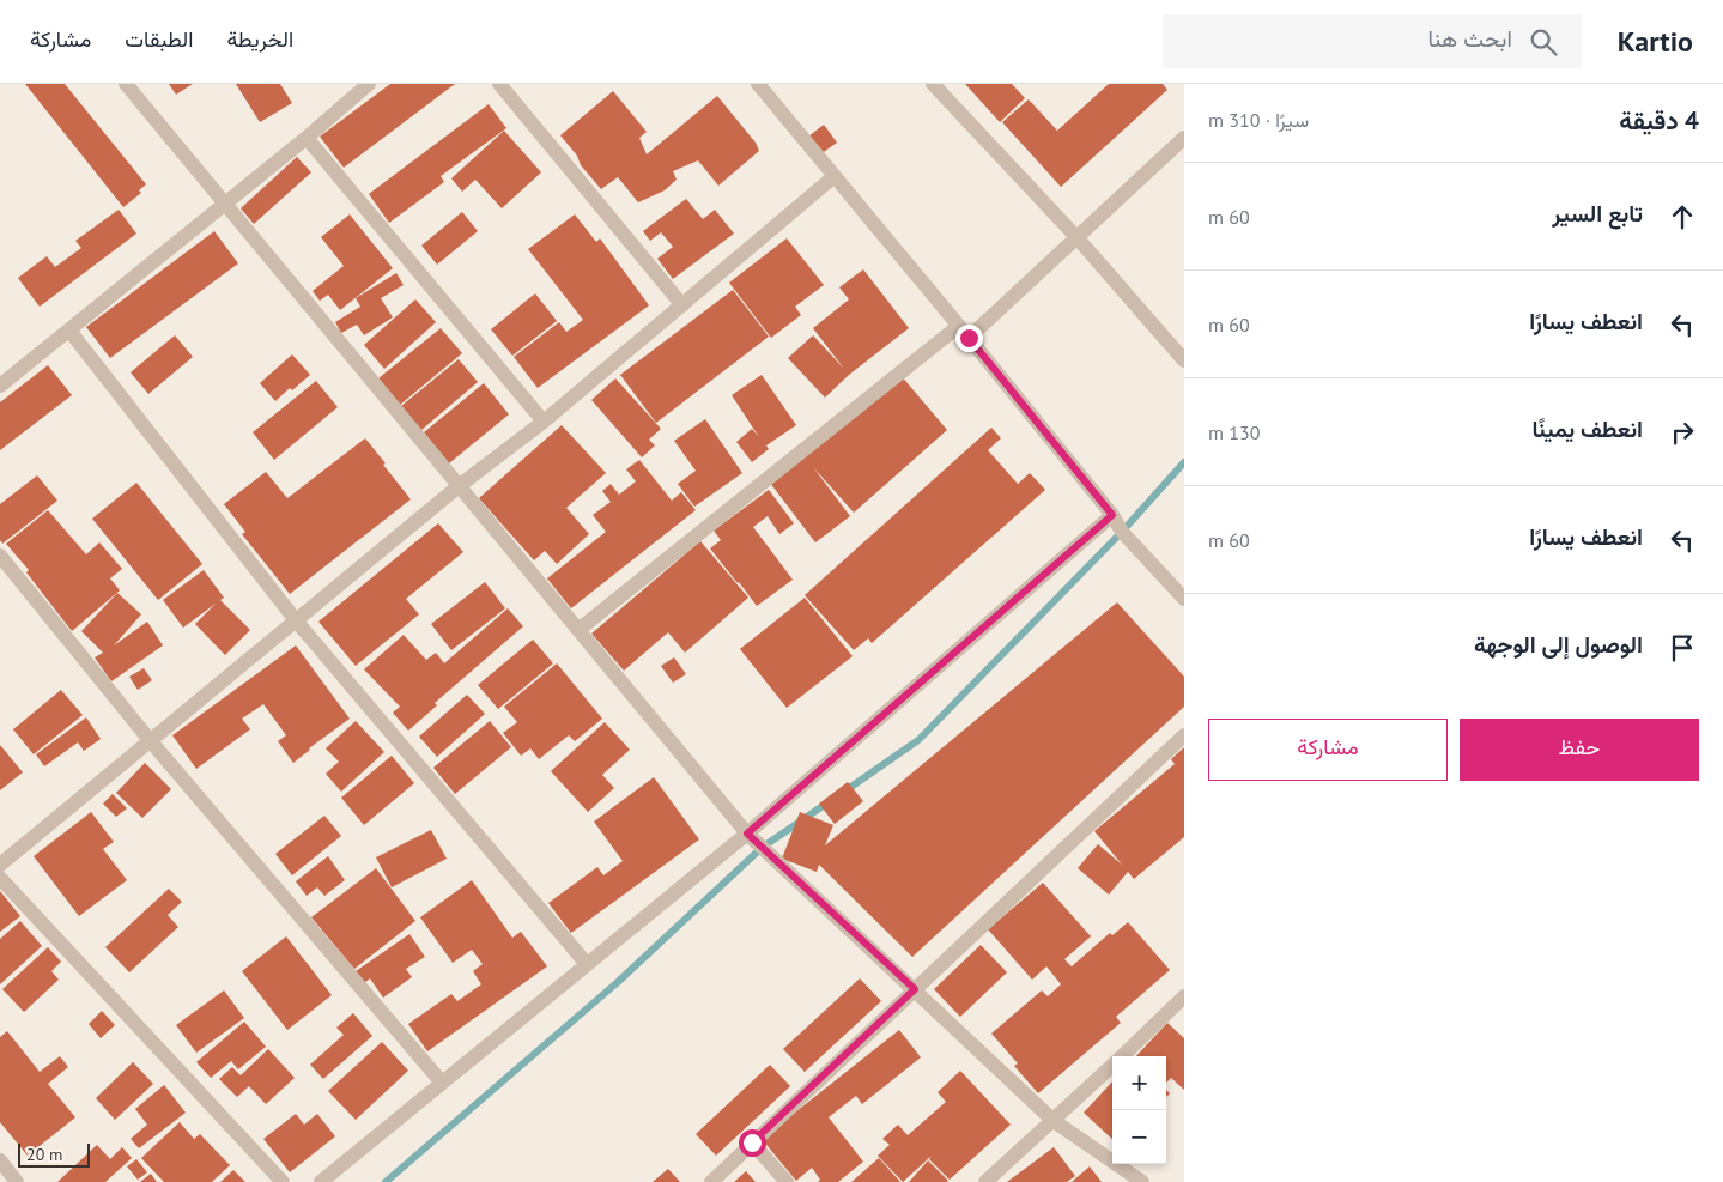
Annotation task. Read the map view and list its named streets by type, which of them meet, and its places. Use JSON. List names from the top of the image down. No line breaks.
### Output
{"scale_bar":"20 m","page":{"header":"Kartio","search":"ابحث هنا","nav":["الخريطة","الطبقات","مشاركة"],"heading":["4 دقيقة","سيرًا · 310 m"],"list":[["تابع السير","60 m"],["انعطف يسارًا","60 m"],["انعطف يمينًا","130 m"],["انعطف يسارًا","60 m"],"الوصول إلى الوجهة"],"buttons":["حفظ","مشاركة"],"map_buttons":["+","−"],"scale":"20 m"}}
